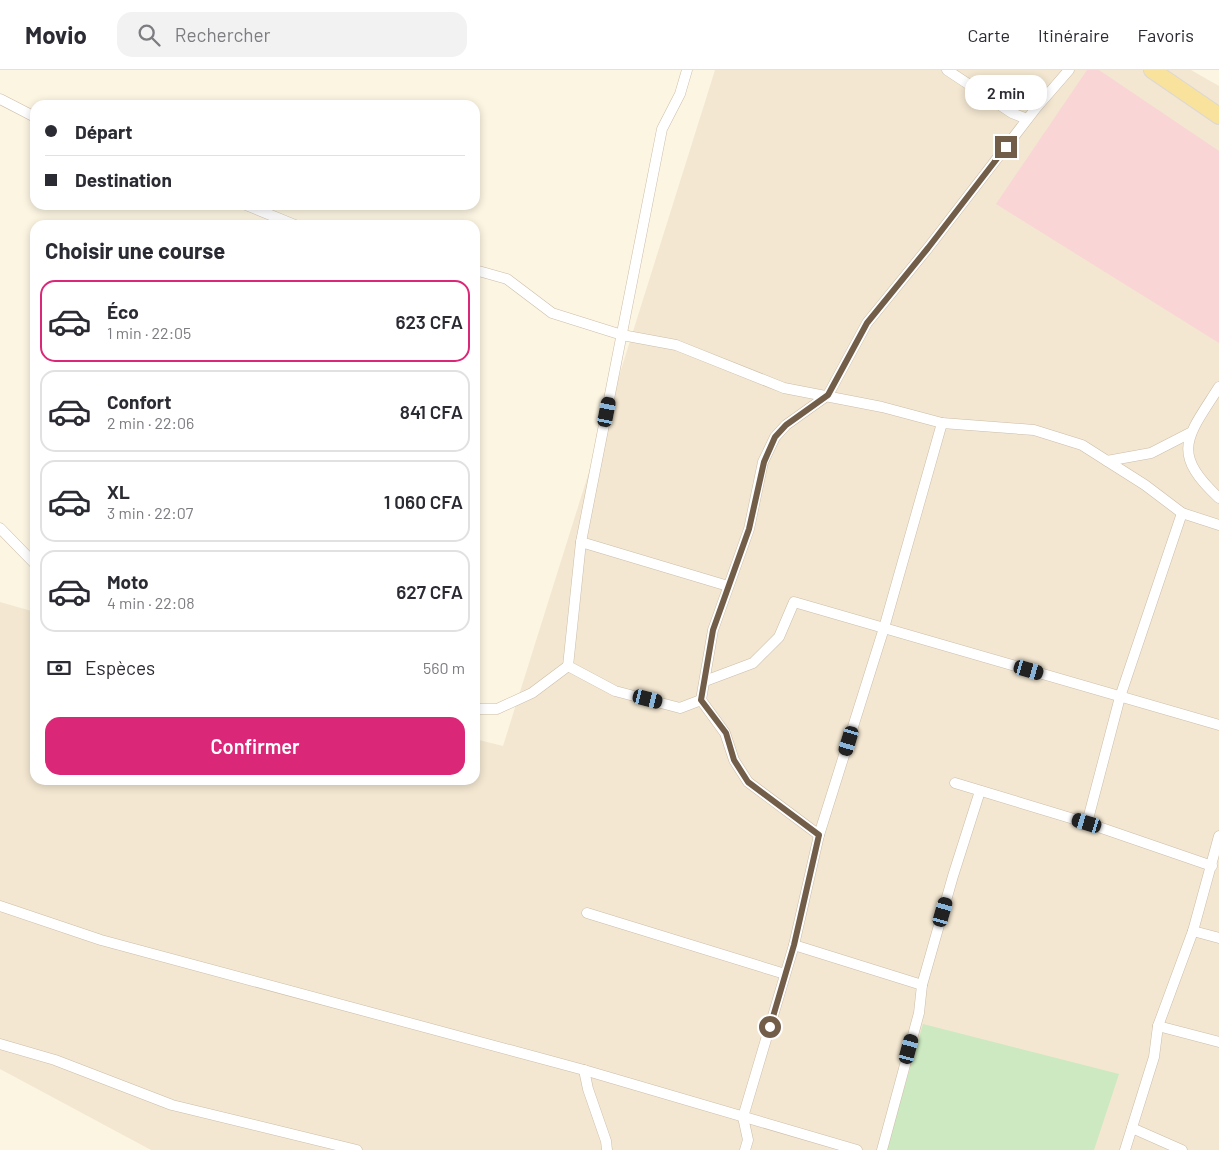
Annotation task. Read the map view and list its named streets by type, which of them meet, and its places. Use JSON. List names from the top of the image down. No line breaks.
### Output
{"page":{"header":"Movio","search":"Rechercher","nav":["Carte","Itinéraire","Favoris"],"bubble":"2 min","banner":["Départ","Destination"],"heading":"Choisir une course","list":[{"name":"Éco","note":"1 min · 22:05","value":"623 CFA"},{"name":"Confort","note":"2 min · 22:06","value":"841 CFA"},{"name":"XL","note":"3 min · 22:07","value":"1 060 CFA"},{"name":"Moto","note":"4 min · 22:08","value":"627 CFA"}],"pay":["Espèces","560 m"],"buttons":"Confirmer"}}
